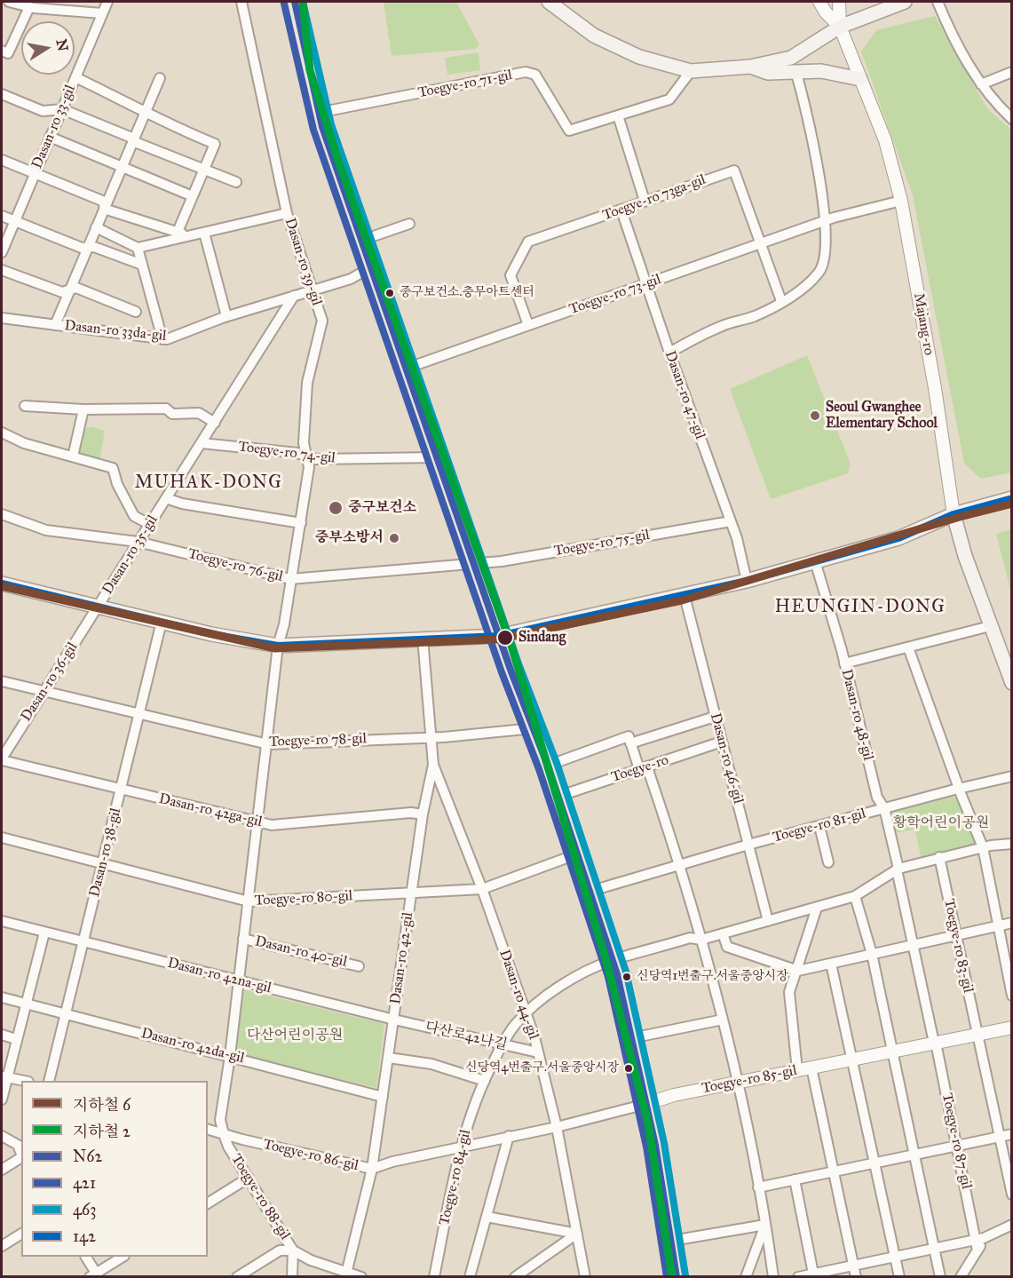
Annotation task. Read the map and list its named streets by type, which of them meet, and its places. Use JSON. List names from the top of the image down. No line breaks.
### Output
{"streets":{"main road":["Majang-ro"],"street":["Toegye-ro 71-gil","Dasan-ro 33-gil","Toegye-ro 73ga-gil","Dasan-ro 39-gil","Toegye-ro 73-gil","Dasan-ro 33da-gil","Dasan-ro 47-gil","Toegye-ro 74-gil","Toegye-ro 75-gil","Dasan-ro 35-gil","Toegye-ro 76-gil","Dasan-ro 36-gil","Dasan-ro 48-gil","Toegye-ro 78-gil","Dasan-ro 46-gil","Toegye-ro","Dasan-ro 42ga-gil","Toegye-ro 81-gil","Dasan-ro 38-gil","Toegye-ro 80-gil","Toegye-ro 83-gil","Dasan-ro 40-gil","Dasan-ro 42-gil","Dasan-ro 42na-gil","Dasan-ro 44-gil","다산로42나길","Dasan-ro 42da-gil","Toegye-ro 85-gil","Toegye-ro 87-gil","Toegye-ro 86-gil","Toegye-ro 84-gil","Toegye-ro 88-gil"]},"crossings":[["Toegye-ro 73ga-gil","Toegye-ro 73-gil"],["Toegye-ro 73ga-gil","Dasan-ro 47-gil"],["Dasan-ro 39-gil","Dasan-ro 33da-gil"],["Dasan-ro 39-gil","Toegye-ro 74-gil"],["Dasan-ro 39-gil","Toegye-ro 76-gil"],["Dasan-ro 39-gil","Dasan-ro 40-gil"],["Toegye-ro 73-gil","Majang-ro"],["Toegye-ro 73-gil","Dasan-ro 47-gil"],["Dasan-ro 33da-gil","Dasan-ro 35-gil"],["Dasan-ro 47-gil","Toegye-ro 75-gil"],["Toegye-ro 74-gil","Dasan-ro 35-gil"],["Toegye-ro 75-gil","Toegye-ro 76-gil"],["Dasan-ro 35-gil","Toegye-ro 76-gil"],["Dasan-ro 35-gil","Dasan-ro 36-gil"],["Dasan-ro 36-gil","Toegye-ro 78-gil"],["Dasan-ro 36-gil","Dasan-ro 42ga-gil"],["Dasan-ro 48-gil","Toegye-ro 81-gil"],["Toegye-ro 78-gil","Dasan-ro 38-gil"],["Toegye-ro 78-gil","Dasan-ro 40-gil"],["Toegye-ro 78-gil","Dasan-ro 42-gil"],["Dasan-ro 46-gil","Toegye-ro"],["Dasan-ro 46-gil","Toegye-ro 81-gil"],["Dasan-ro 42ga-gil","Dasan-ro 38-gil"],["Dasan-ro 42ga-gil","Dasan-ro 40-gil"],["Dasan-ro 42ga-gil","Dasan-ro 42-gil"],["Dasan-ro 38-gil","Toegye-ro 80-gil"],["Dasan-ro 38-gil","Dasan-ro 42na-gil"],["Dasan-ro 38-gil","Dasan-ro 42da-gil"],["Toegye-ro 80-gil","Dasan-ro 40-gil"],["Toegye-ro 80-gil","Dasan-ro 42-gil"],["Toegye-ro 80-gil","Dasan-ro 44-gil"],["Toegye-ro 83-gil","Toegye-ro 85-gil"],["Dasan-ro 40-gil","Dasan-ro 42na-gil"],["Dasan-ro 40-gil","Dasan-ro 42da-gil"],["Dasan-ro 40-gil","Toegye-ro 86-gil"],["Dasan-ro 40-gil","Toegye-ro 88-gil"],["Dasan-ro 42-gil","Dasan-ro 42na-gil"],["Dasan-ro 42-gil","Dasan-ro 44-gil"],["Dasan-ro 42-gil","다산로42나길"],["Dasan-ro 42-gil","Dasan-ro 42da-gil"],["Dasan-ro 42-gil","Toegye-ro 86-gil"],["Dasan-ro 42-gil","Toegye-ro 88-gil"],["Dasan-ro 42na-gil","다산로42나길"],["Dasan-ro 44-gil","다산로42나길"],["Dasan-ro 44-gil","Toegye-ro 86-gil"],["Dasan-ro 44-gil","Toegye-ro 84-gil"],["다산로42나길","Toegye-ro 84-gil"],["Toegye-ro 85-gil","Toegye-ro 87-gil"],["Toegye-ro 85-gil","Toegye-ro 86-gil"],["Toegye-ro 86-gil","Toegye-ro 84-gil"],["Toegye-ro 86-gil","Toegye-ro 88-gil"]],"districts":["MUHAK-DONG","HEUNGIN-DONG"],"parks":["황학어린이공원","다산어린이공원"],"places":["중구보건소.충무아트센터","Seoul Gwanghee Elementary School","중구보건소","중부소방서","Sindang","신당역1번출구.서울중앙시장","신당역4번출구.서울중앙시장"],"lines":["metro line 2","transit line N62","transit line 463","transit line 421","transit line 142","metro line 6"],"legend":["지하철 6","지하철 2","N62","421","463","142"],"north":"right"}
